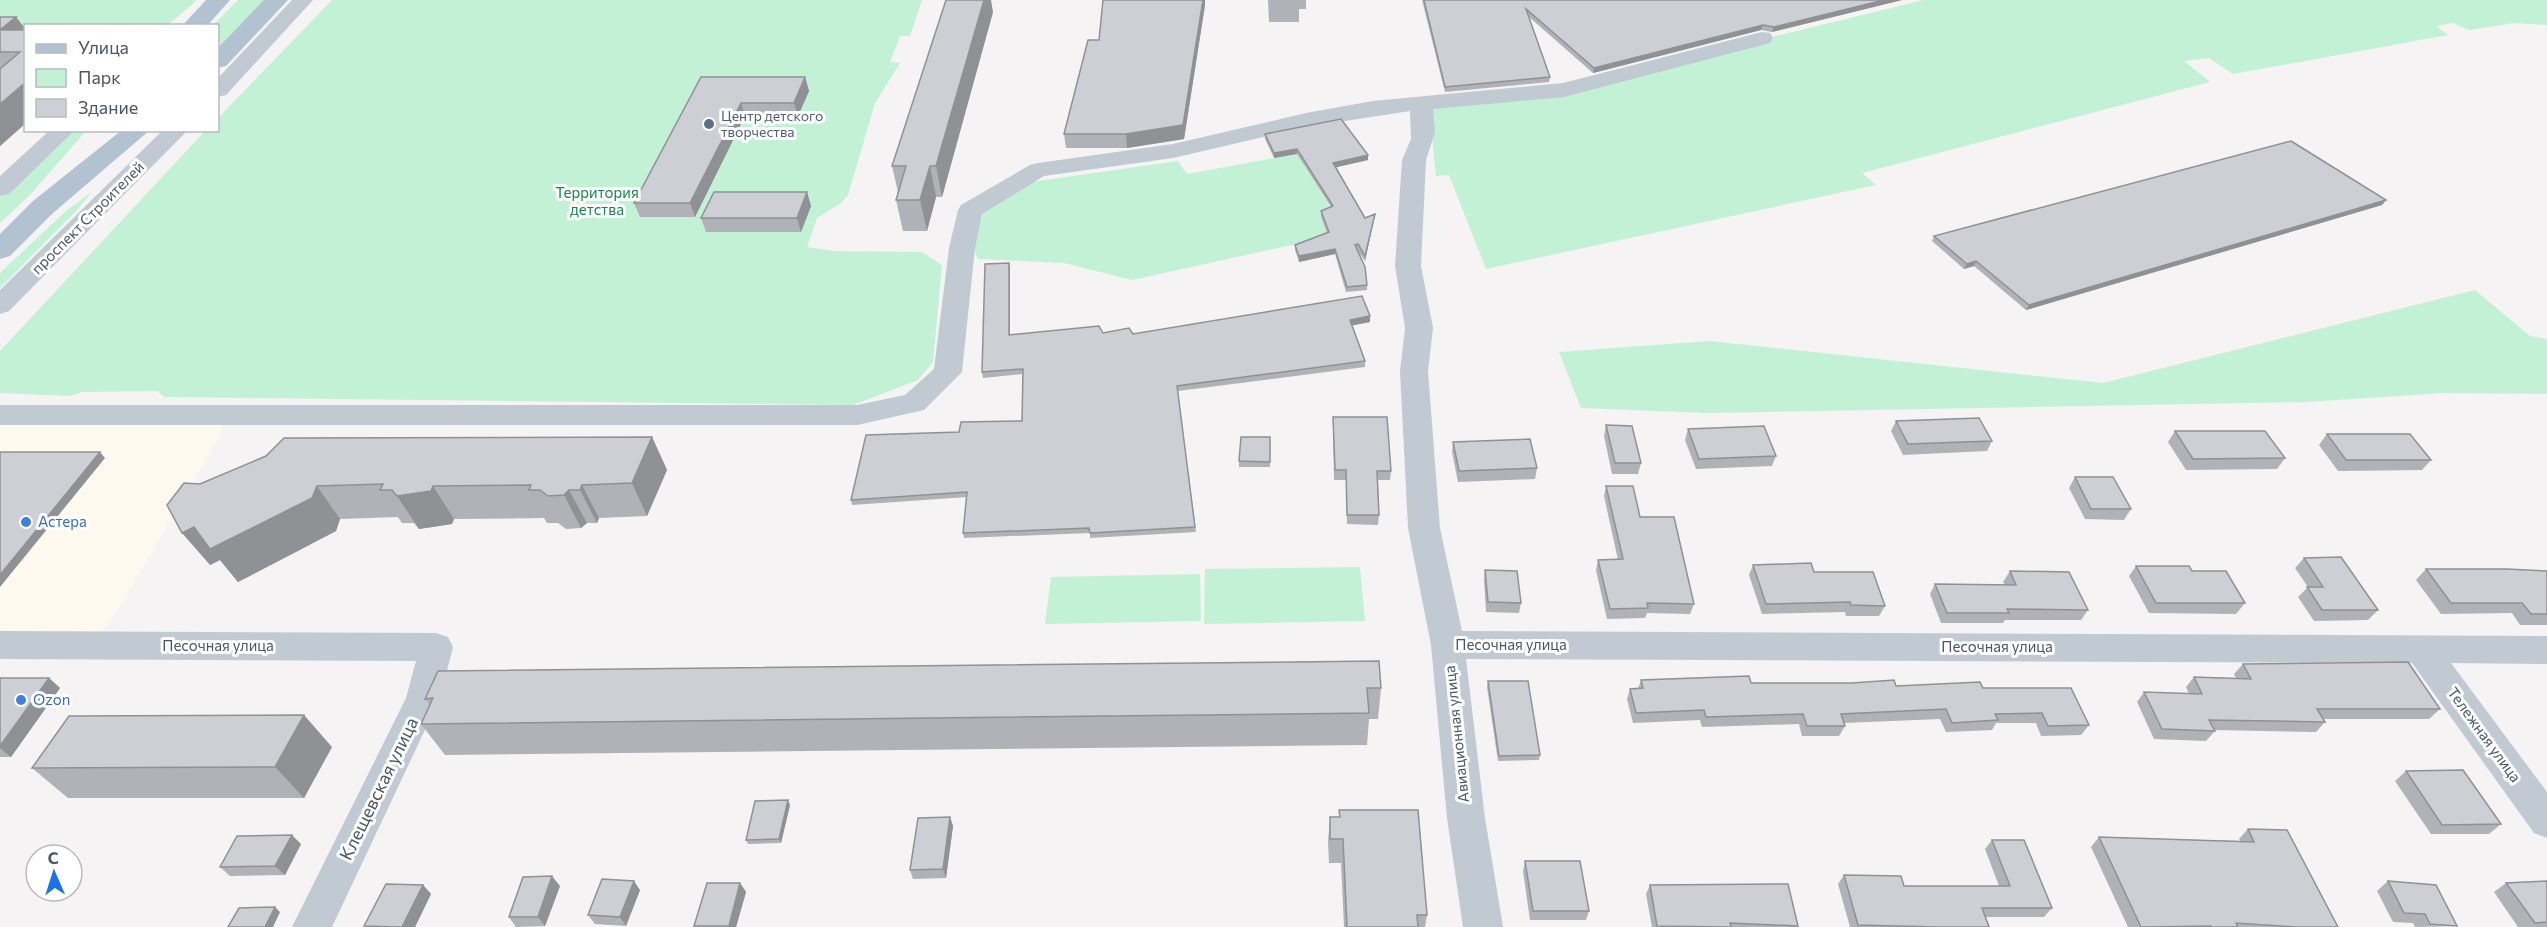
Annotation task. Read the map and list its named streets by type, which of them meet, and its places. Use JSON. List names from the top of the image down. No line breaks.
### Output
{"streets":{"main road":["проспект Строителей"],"street":["Песочная улица","Авиационная улица","Тележная улица","Клещевская улица"]},"crossings":[["Песочная улица","Авиационная улица"],["Песочная улица","Тележная улица"],["Песочная улица","Клещевская улица"]],"parks":["Территория детства"],"places":["Центр детского творчества","Астера","Ozon"],"legend":["Улица","Парк","Здание"],"north":"top"}
